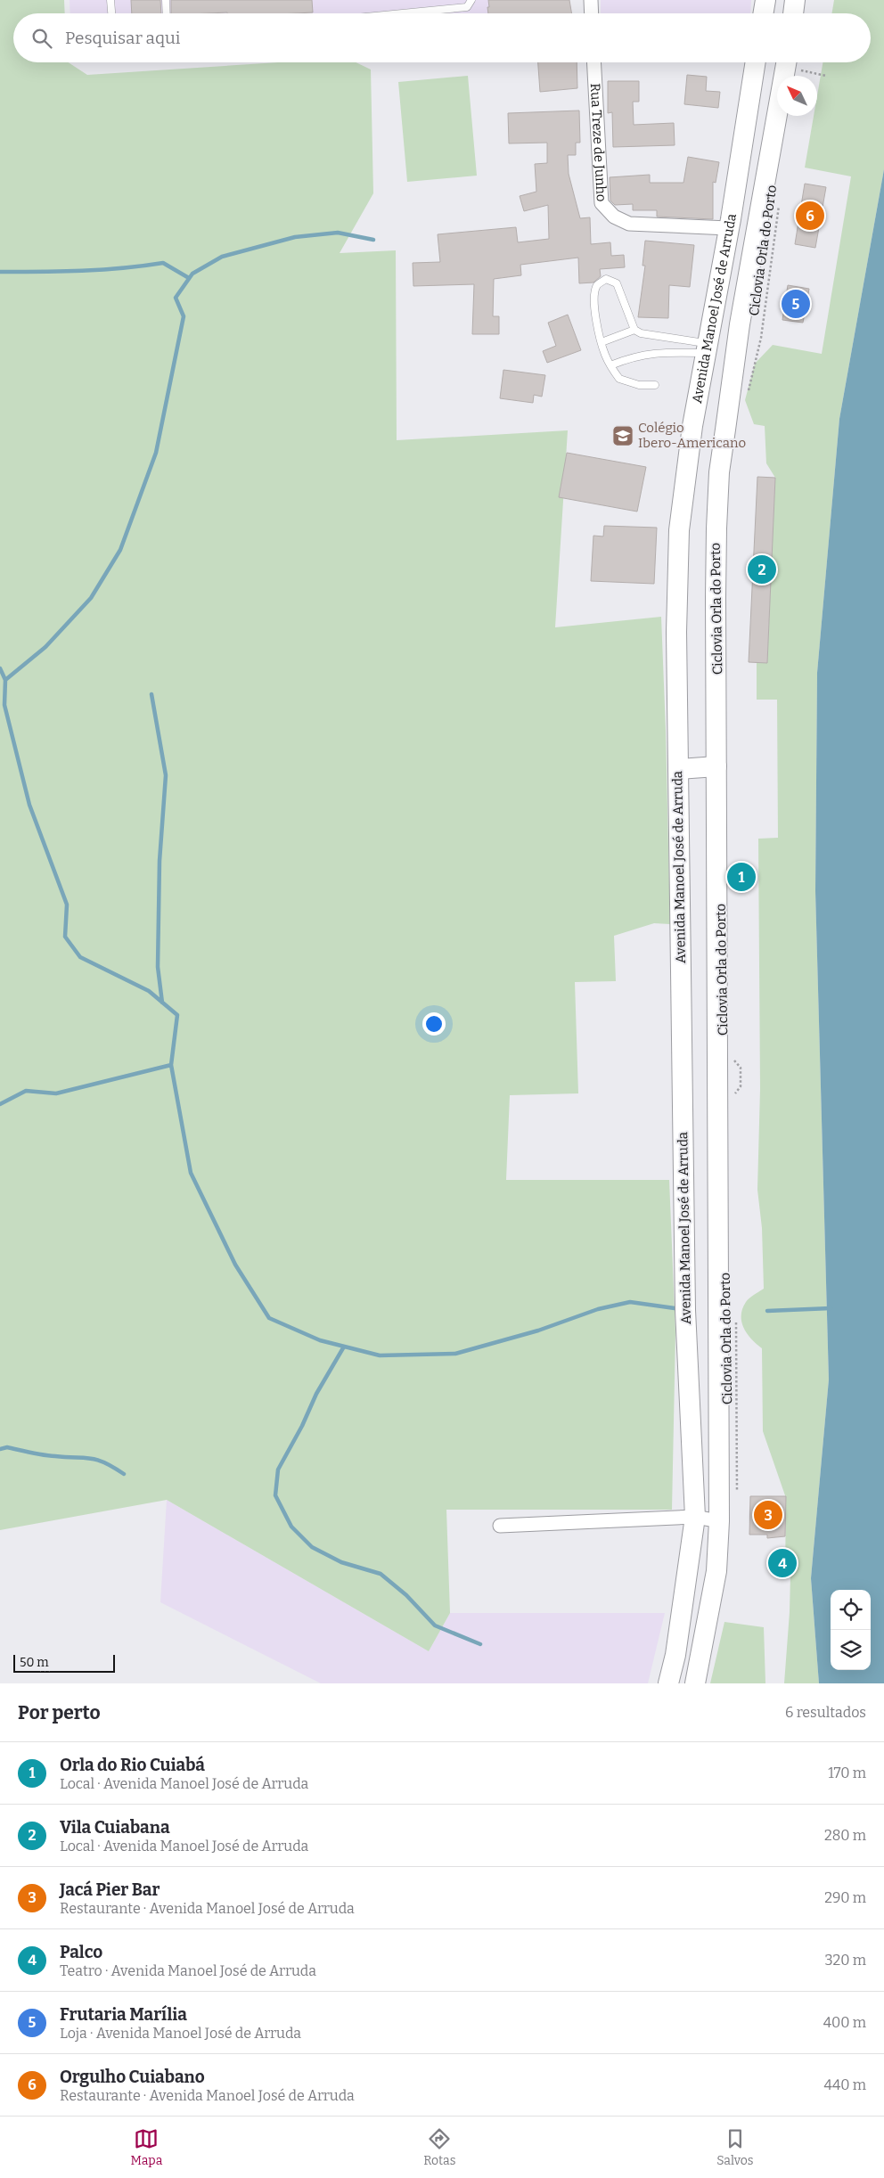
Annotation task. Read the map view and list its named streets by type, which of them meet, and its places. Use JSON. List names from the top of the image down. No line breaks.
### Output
{"streets":{"main road":["Avenida Manoel José de Arruda"],"street":["Rua Treze de Junho"],"path":["Ciclovia Orla do Porto"]},"crossings":[["Rua Treze de Junho","Avenida Manoel José de Arruda"]],"places":{"school or university":["Colégio Ibero-Americano"]},"scale_bar":"50 m","north":"top left","page":{"search":"Pesquisar aqui","pins":["6","5","2","1","3","4"],"scale":"50 m","heading":["Por perto","6 resultados"],"list":[{"mark":"1","name":"Orla do Rio Cuiabá","note":"Local · Avenida Manoel José de Arruda","value":"170 m"},{"mark":"2","name":"Vila Cuiabana","note":"Local · Avenida Manoel José de Arruda","value":"280 m"},{"mark":"3","name":"Jacá Pier Bar","note":"Restaurante · Avenida Manoel José de Arruda","value":"290 m"},{"mark":"4","name":"Palco","note":"Teatro · Avenida Manoel José de Arruda","value":"320 m"},{"mark":"5","name":"Frutaria Marília","note":"Loja · Avenida Manoel José de Arruda","value":"400 m"},{"mark":"6","name":"Orgulho Cuiabano","note":"Restaurante · Avenida Manoel José de Arruda","value":"440 m"}],"nav":["Mapa","Rotas","Salvos"]}}
